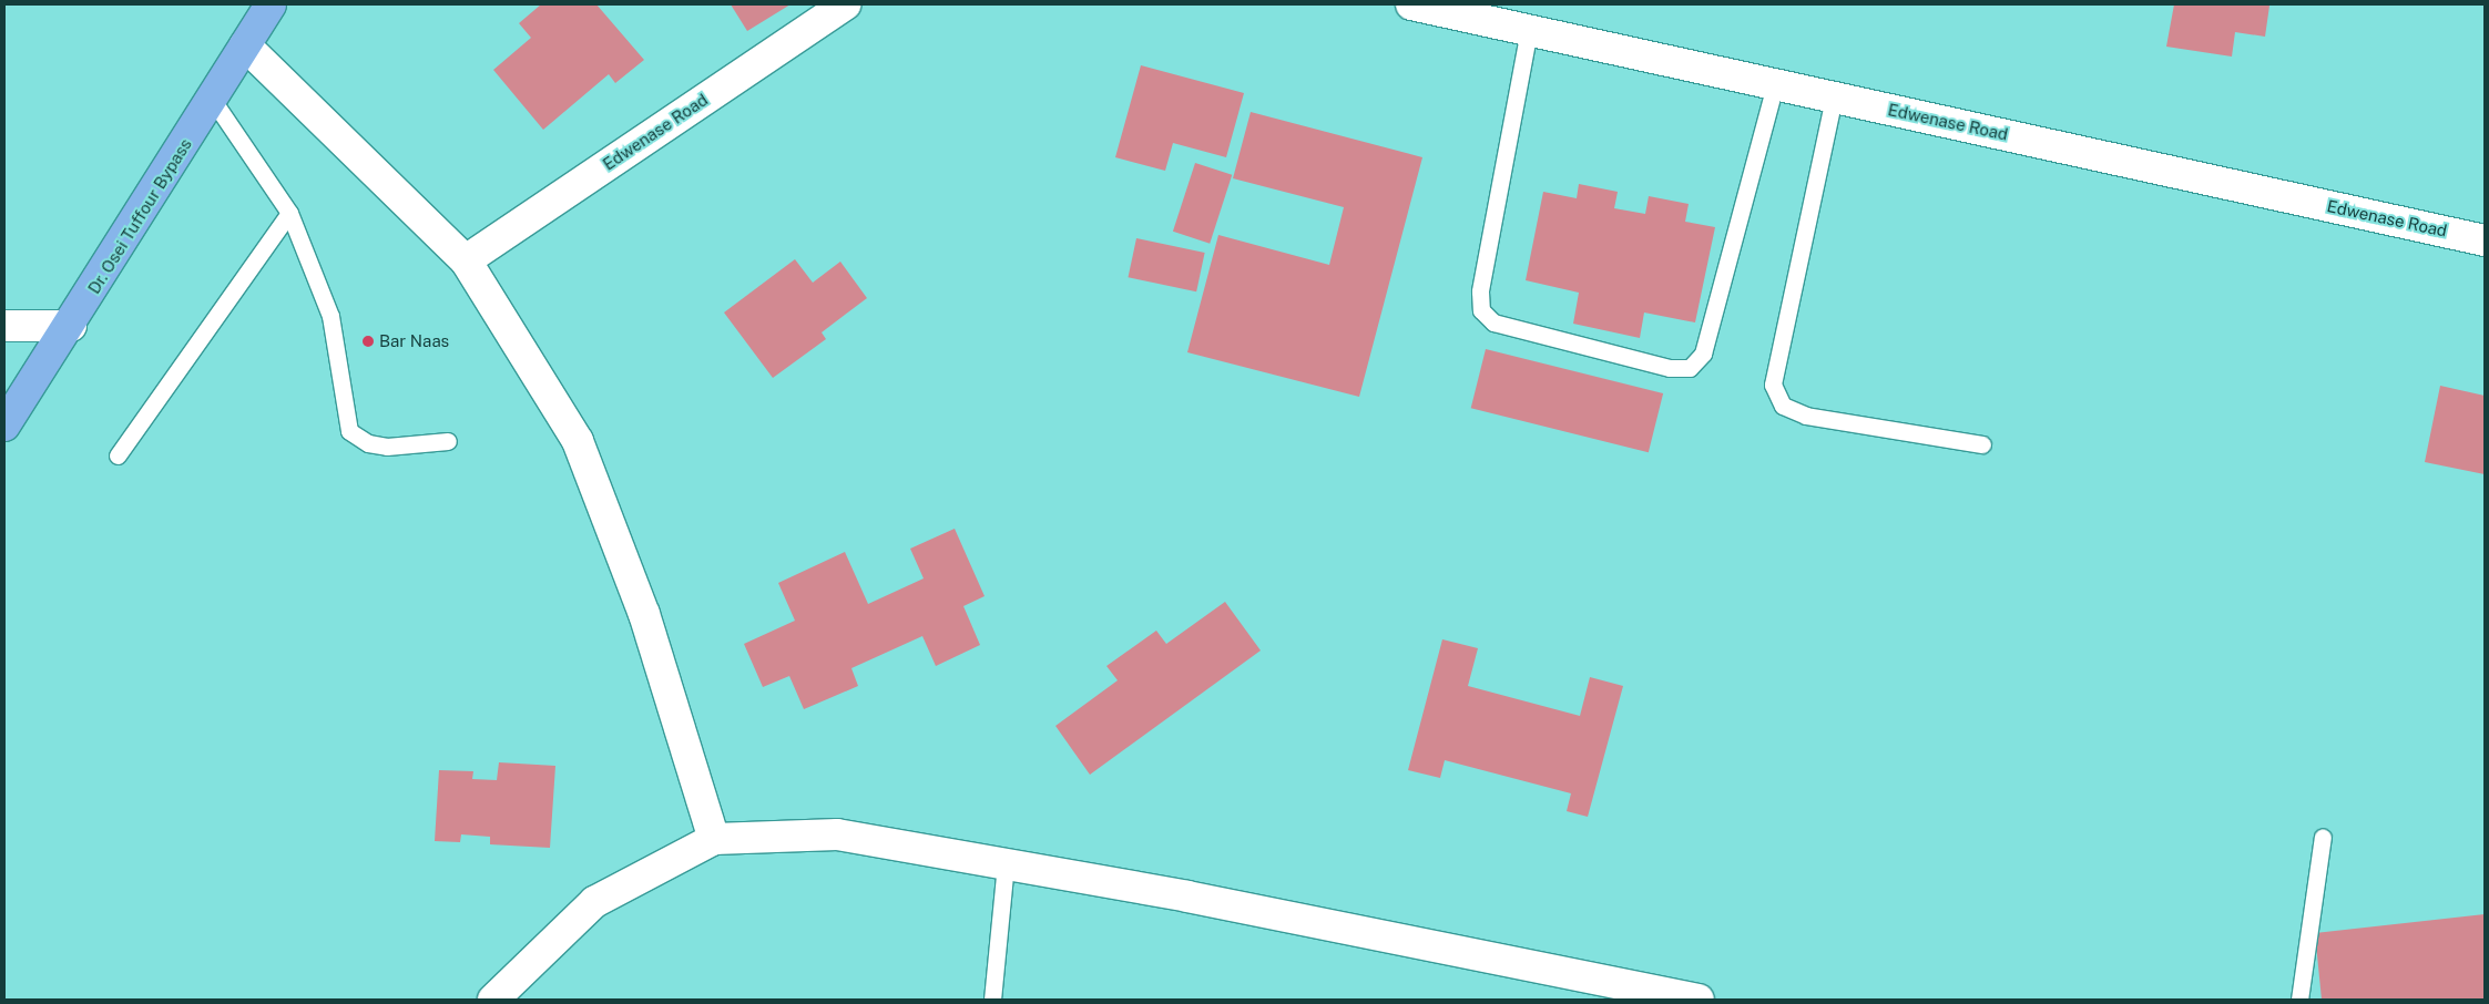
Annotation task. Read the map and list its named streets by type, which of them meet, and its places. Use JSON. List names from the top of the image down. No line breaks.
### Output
{"streets":{"highway":["Dr. Osei Tuffour Bypass"],"street":["Edwenase Road"]},"places":["Bar Naas"]}
